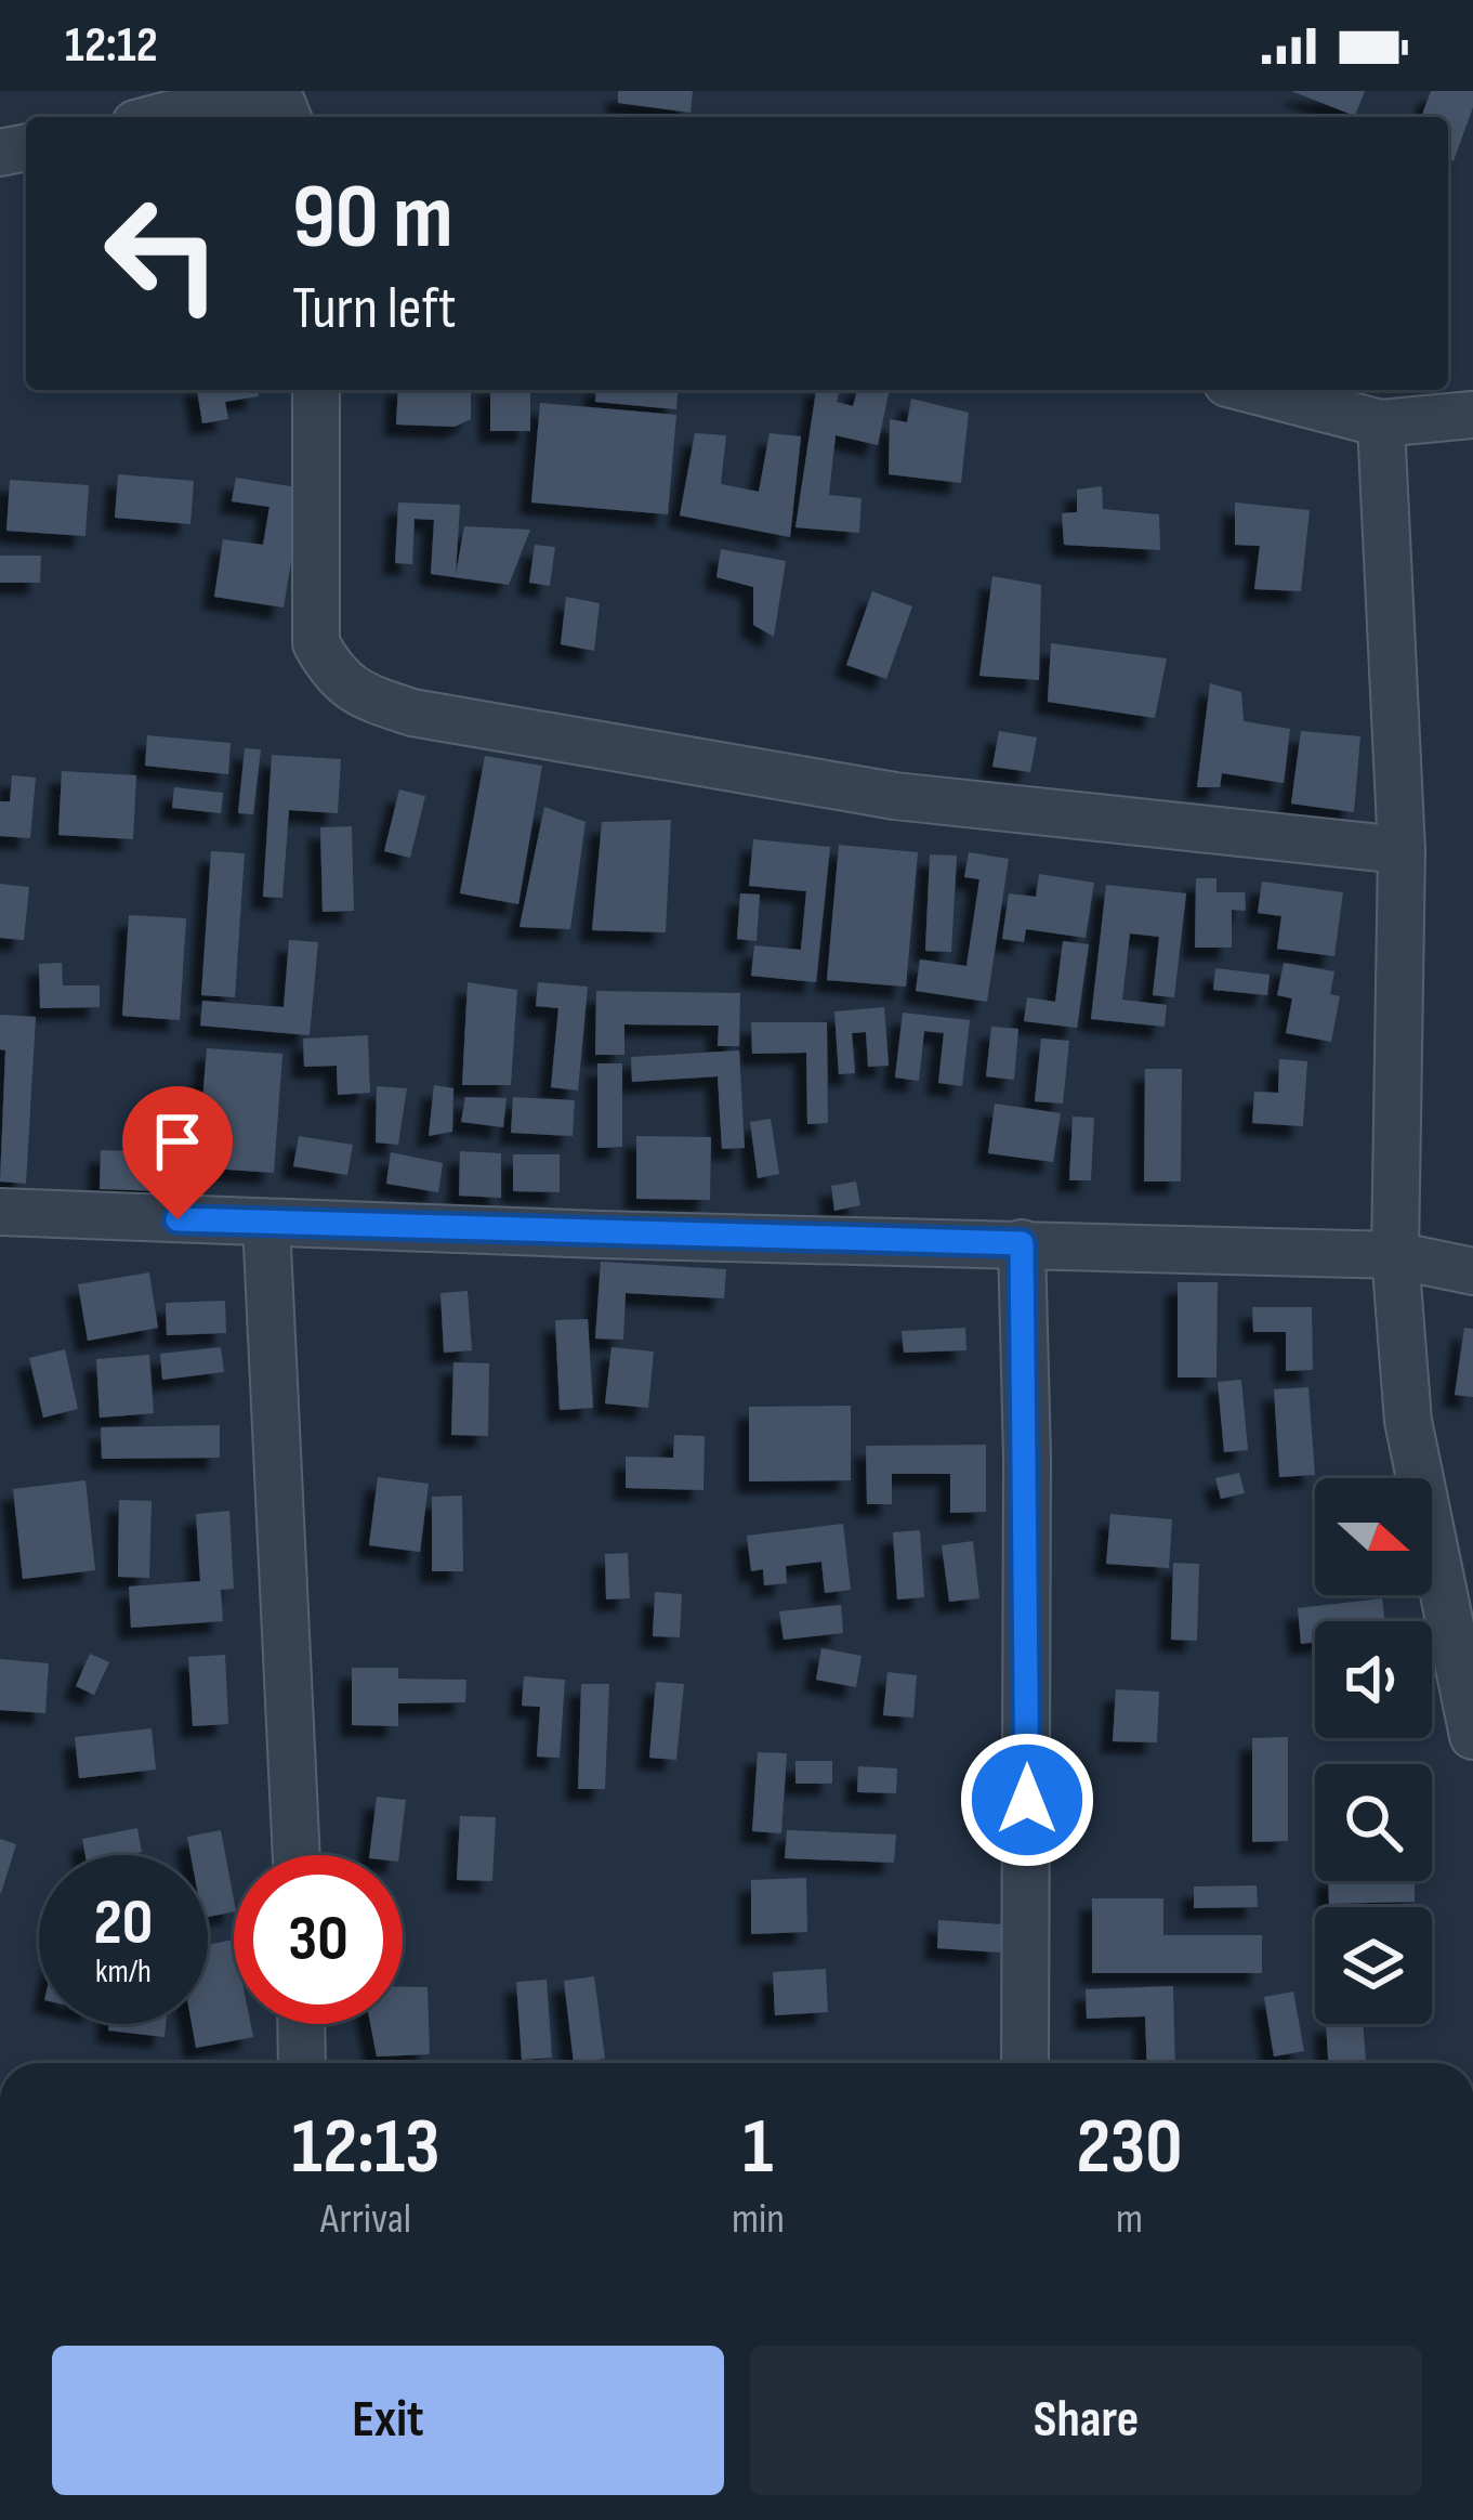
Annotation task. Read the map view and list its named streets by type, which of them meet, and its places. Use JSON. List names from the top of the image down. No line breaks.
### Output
{"north":"right","page":{"status":"12:12","turn":["90 m","Turn left"],"speed":"20 km/h","limit":"30","eta":["12:13","Arrival","1","min","230","m"],"buttons":["Exit","Share"]}}
